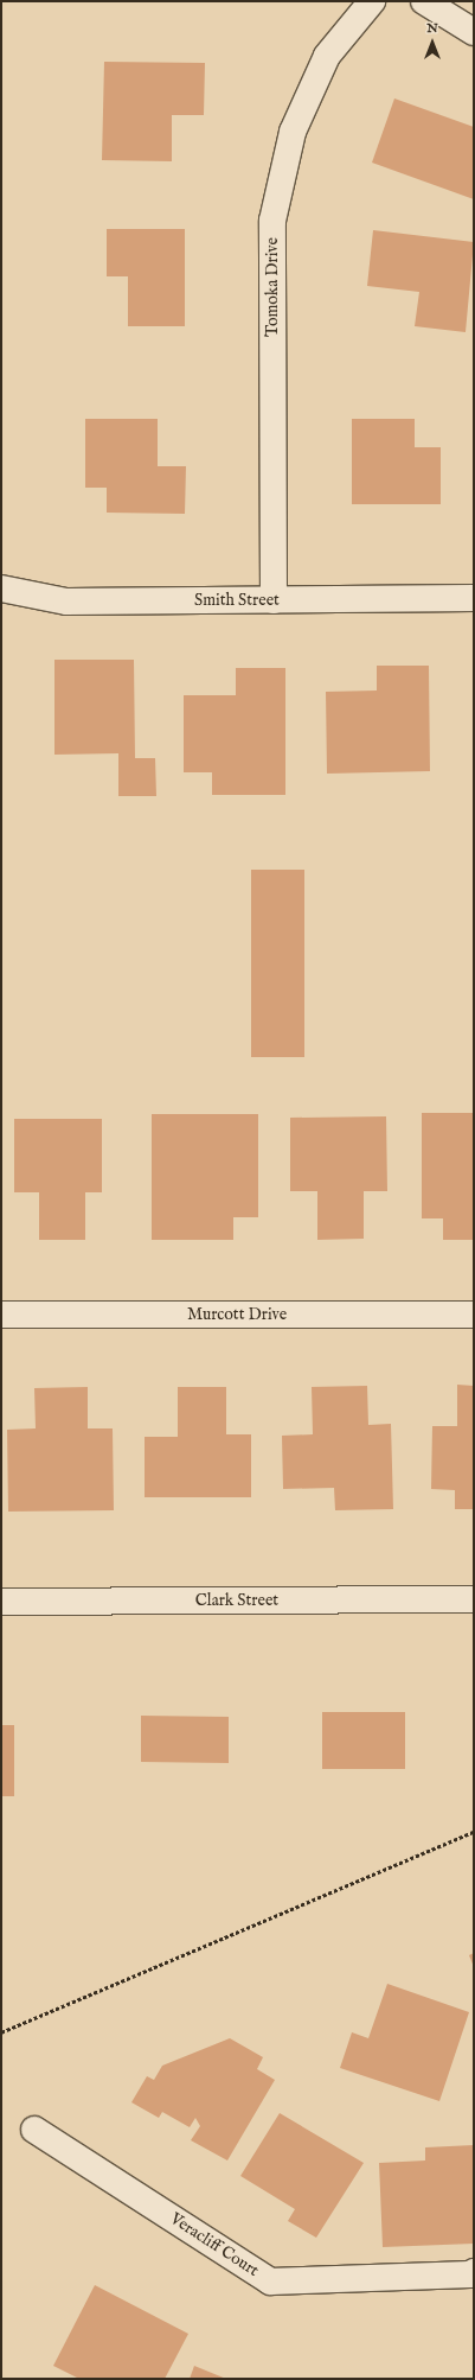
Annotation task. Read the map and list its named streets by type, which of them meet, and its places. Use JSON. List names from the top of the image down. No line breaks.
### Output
{"streets":{"street":["Tomoka Drive","Smith Street","Murcott Drive","Clark Street","Veracliff Court"]},"crossings":[["Tomoka Drive","Smith Street"]],"north":"top"}
